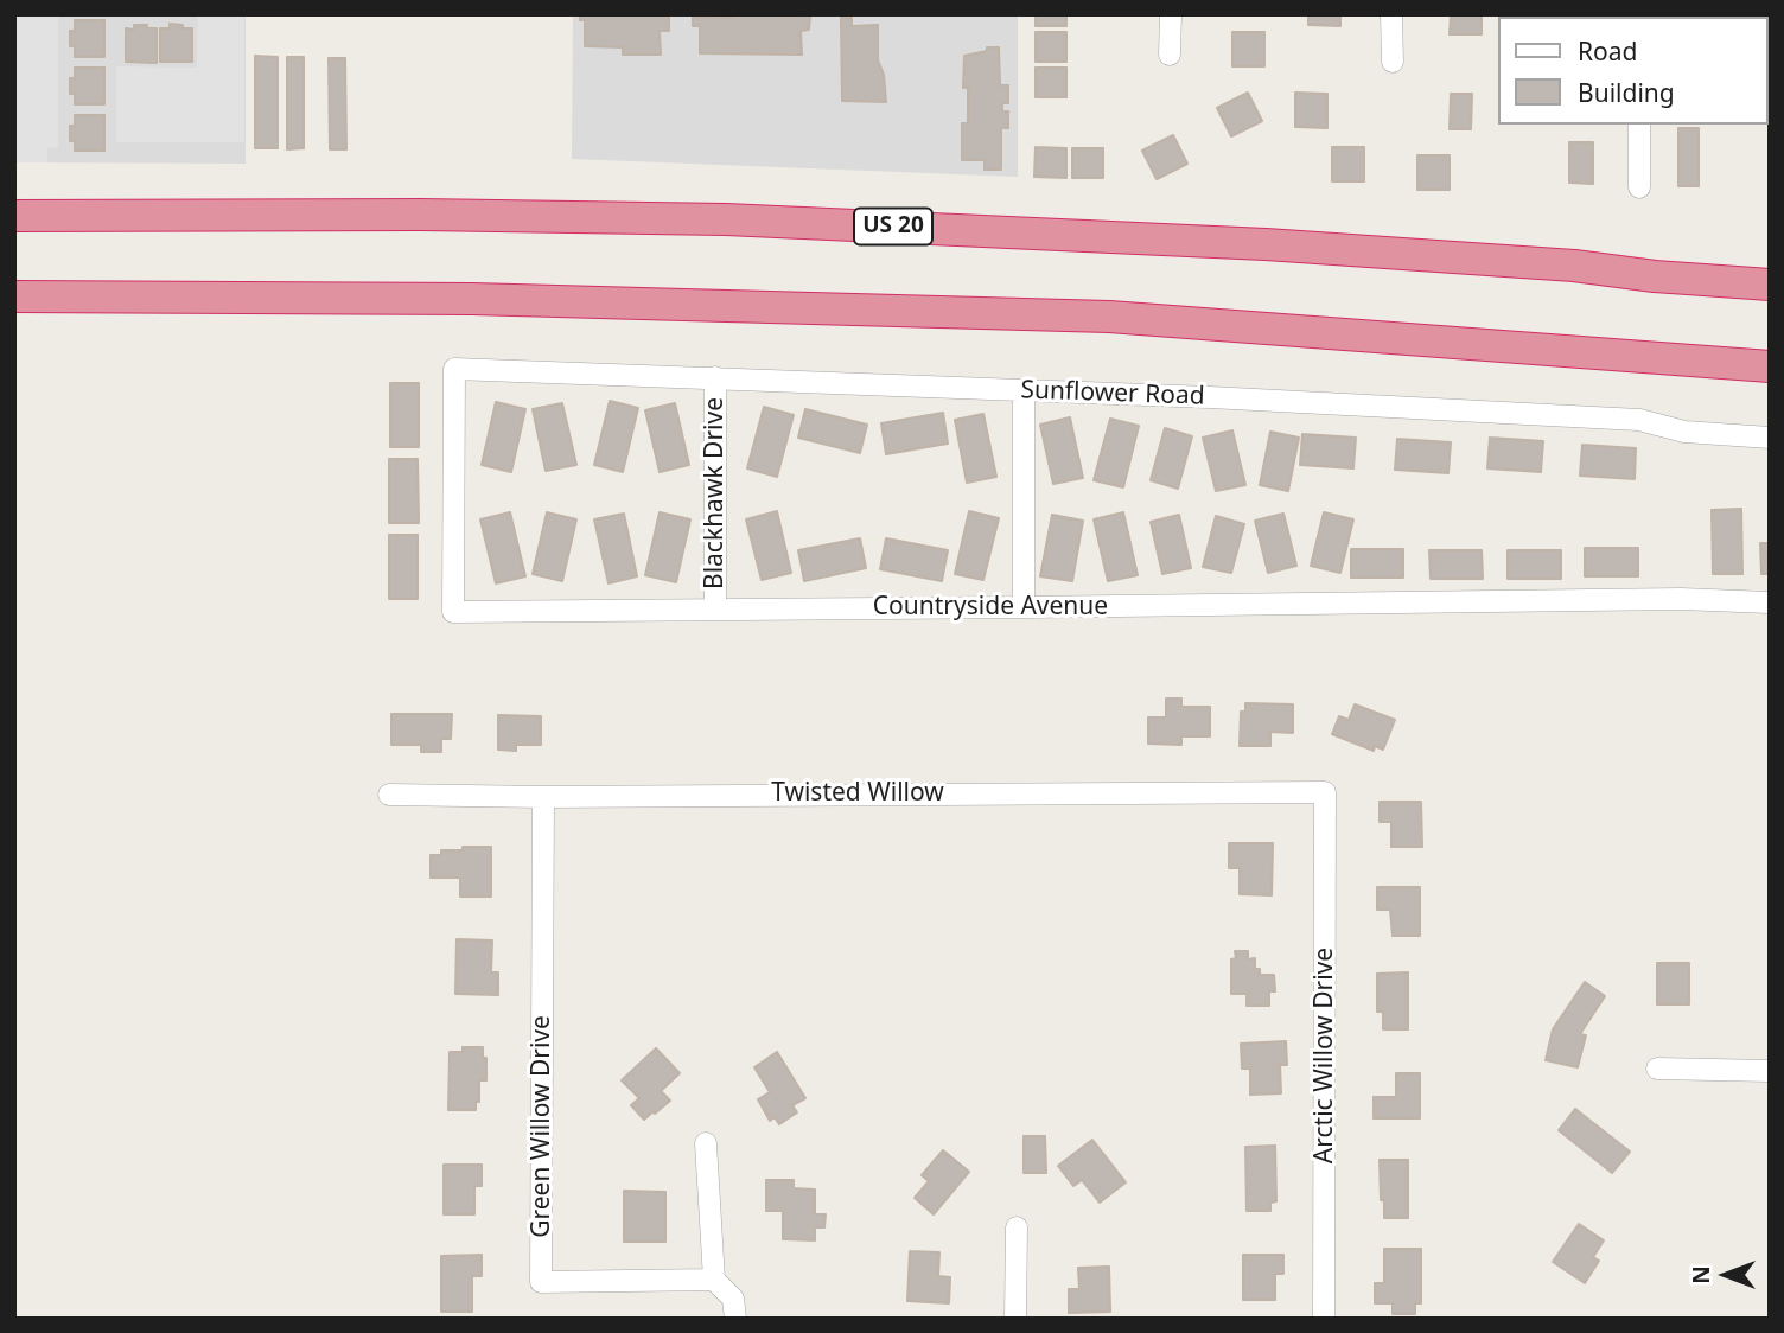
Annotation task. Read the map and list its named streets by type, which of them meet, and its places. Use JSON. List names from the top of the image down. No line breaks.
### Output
{"streets":{"highway":["US 20"],"street":["Sunflower Road","Blackhawk Drive","Countryside Avenue","Twisted Willow","Arctic Willow Drive","Green Willow Drive"]},"crossings":[["Sunflower Road","Blackhawk Drive"],["Sunflower Road","Countryside Avenue"],["Blackhawk Drive","Countryside Avenue"],["Twisted Willow","Arctic Willow Drive"],["Twisted Willow","Green Willow Drive"]],"legend":["Road","Building"],"north":"left"}
